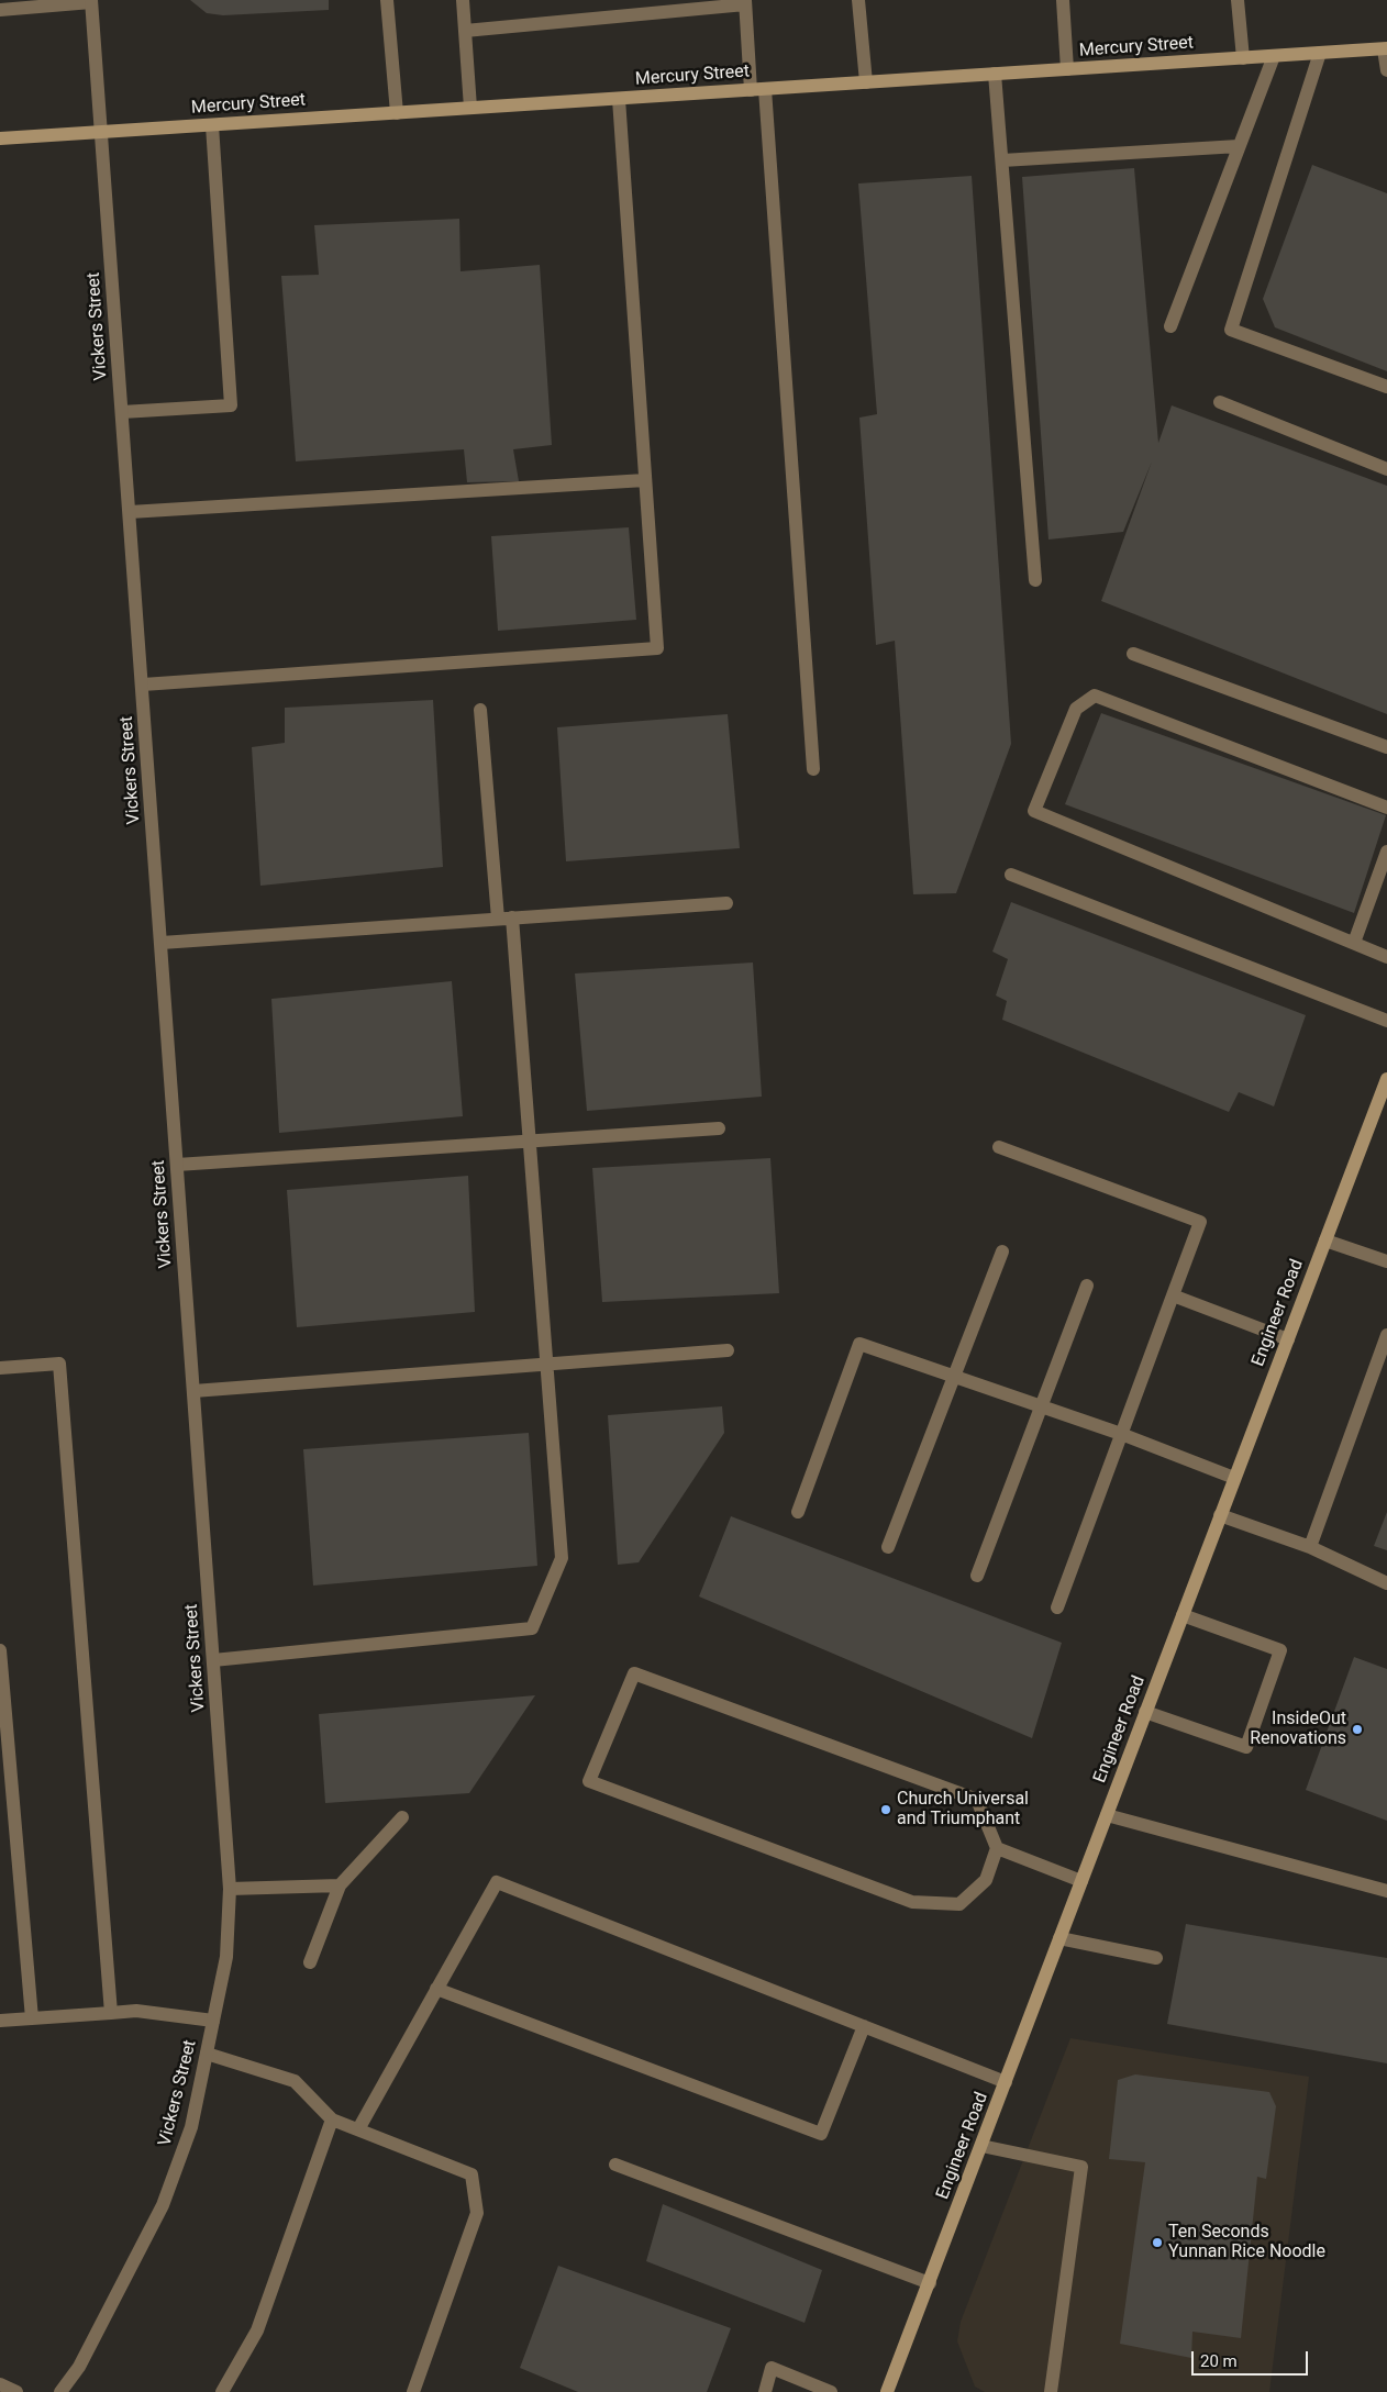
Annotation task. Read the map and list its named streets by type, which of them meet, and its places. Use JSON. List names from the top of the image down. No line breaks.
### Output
{"streets":{"street":["Mercury Street","Vickers Street","Engineer Road"]},"crossings":[["Mercury Street","Vickers Street"]],"places":["InsideOut Renovations","Church Universal and Triumphant","Ten Seconds Yunnan Rice Noodle"],"scale_bar":"20 m"}
